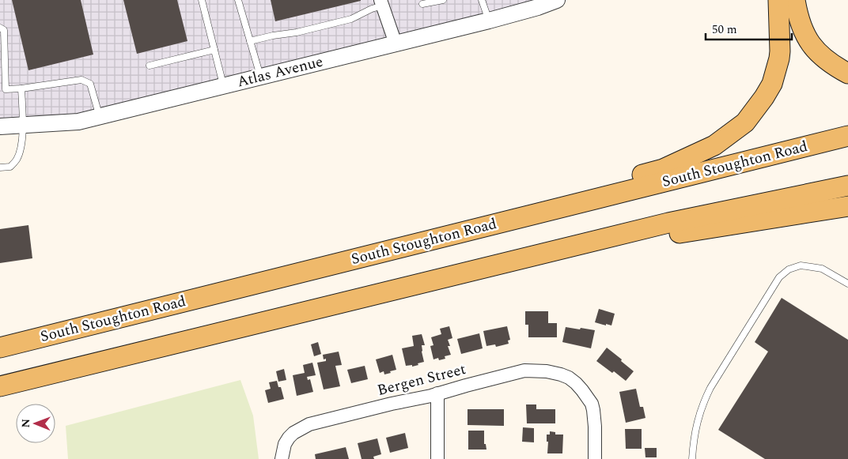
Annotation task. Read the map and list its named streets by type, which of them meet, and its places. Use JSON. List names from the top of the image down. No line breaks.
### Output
{"streets":{"main road":["South Stoughton Road"],"street":["Atlas Avenue","Bergen Street"]},"scale_bar":"50 m","north":"left"}
